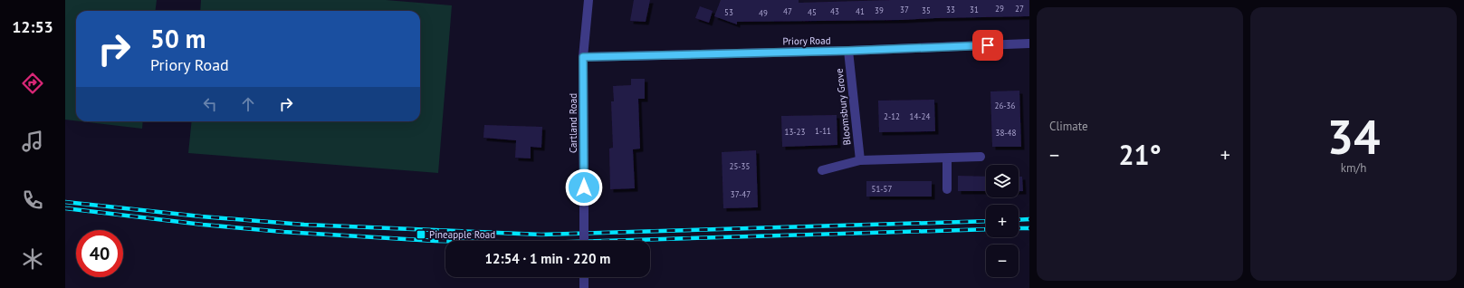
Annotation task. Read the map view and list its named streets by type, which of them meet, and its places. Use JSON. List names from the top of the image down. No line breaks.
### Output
{"streets":{"street":["Priory Road","Bloomsbury Grove","Cartland Road"]},"crossings":[["Priory Road","Bloomsbury Grove"],["Priory Road","Cartland Road"]],"places":{"transit":["Pineapple Road"]},"house_numbers":["29","27","37","33","31","39","35","47","43","41","53","45","49","26-36","2-12","14-24","1-11","13-23","38-48","25-35","51-57","37-47"],"page":{"tabs":"12:53","tile":["Climate",["34","km/h"]],"turn":["50 m","Priory Road"],"heat":["−","21°","+"],"map_buttons":["+","−"],"limit":"40","trip":"12:54 · 1 min · 220 m"}}
